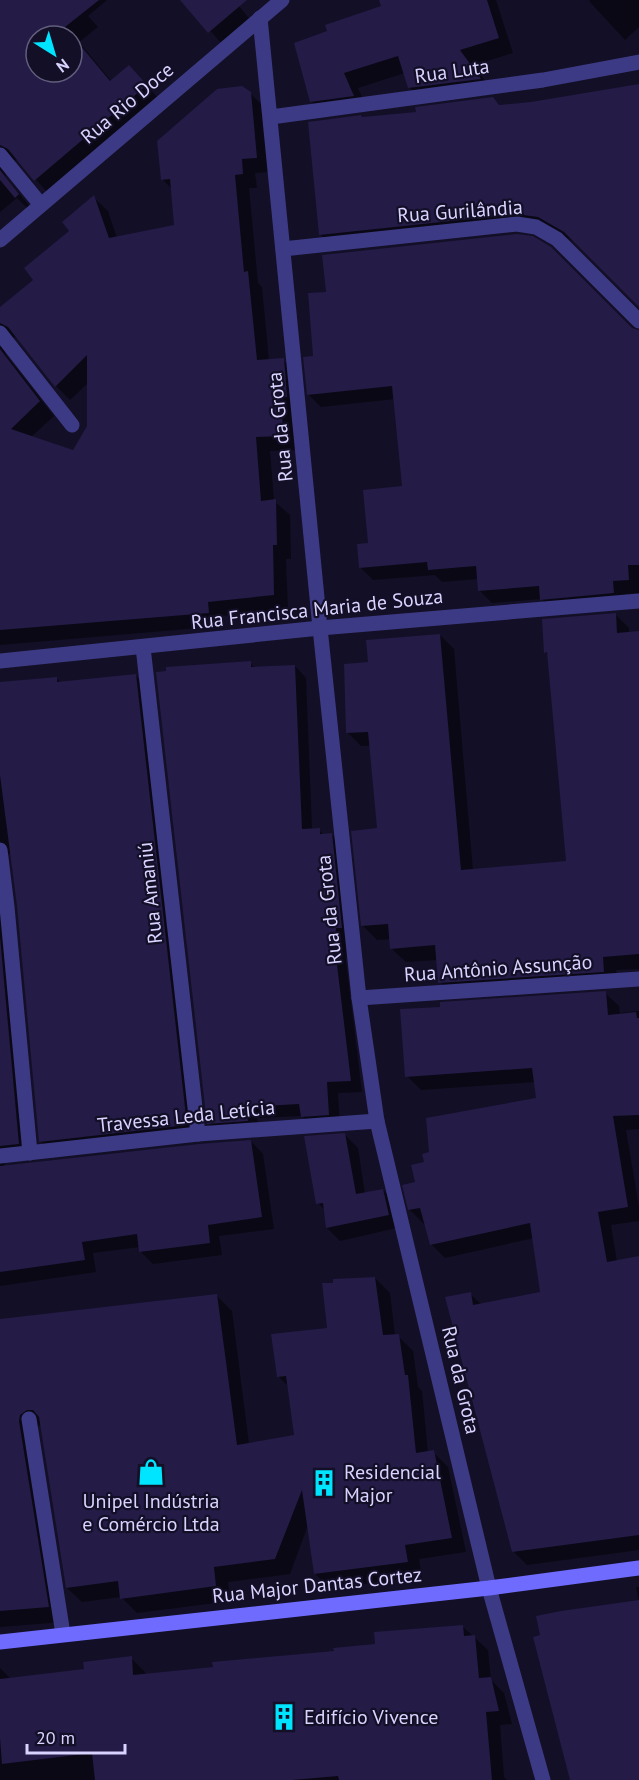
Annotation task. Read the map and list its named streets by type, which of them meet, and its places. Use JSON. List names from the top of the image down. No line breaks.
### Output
{"streets":{"street":["Rua Luta","Rua Rio Doce","Rua Gurilândia","Rua da Grota","Rua Francisca Maria de Souza","Rua Amaniú","Rua Antônio Assunção","Travessa Leda Letícia","Rua Major Dantas Cortez"]},"crossings":[["Rua Luta","Rua da Grota"],["Rua Rio Doce","Rua da Grota"],["Rua Gurilândia","Rua da Grota"],["Rua da Grota","Rua Francisca Maria de Souza"],["Rua da Grota","Rua Antônio Assunção"],["Rua da Grota","Travessa Leda Letícia"],["Rua da Grota","Rua Major Dantas Cortez"],["Rua Francisca Maria de Souza","Rua Amaniú"],["Rua Amaniú","Travessa Leda Letícia"]],"places":{"shop":["Unipel Indústria e Comércio Ltda"],"building":["Residencial Major","Edifício Vivence"]},"scale_bar":"20 m","north":"bottom right"}
